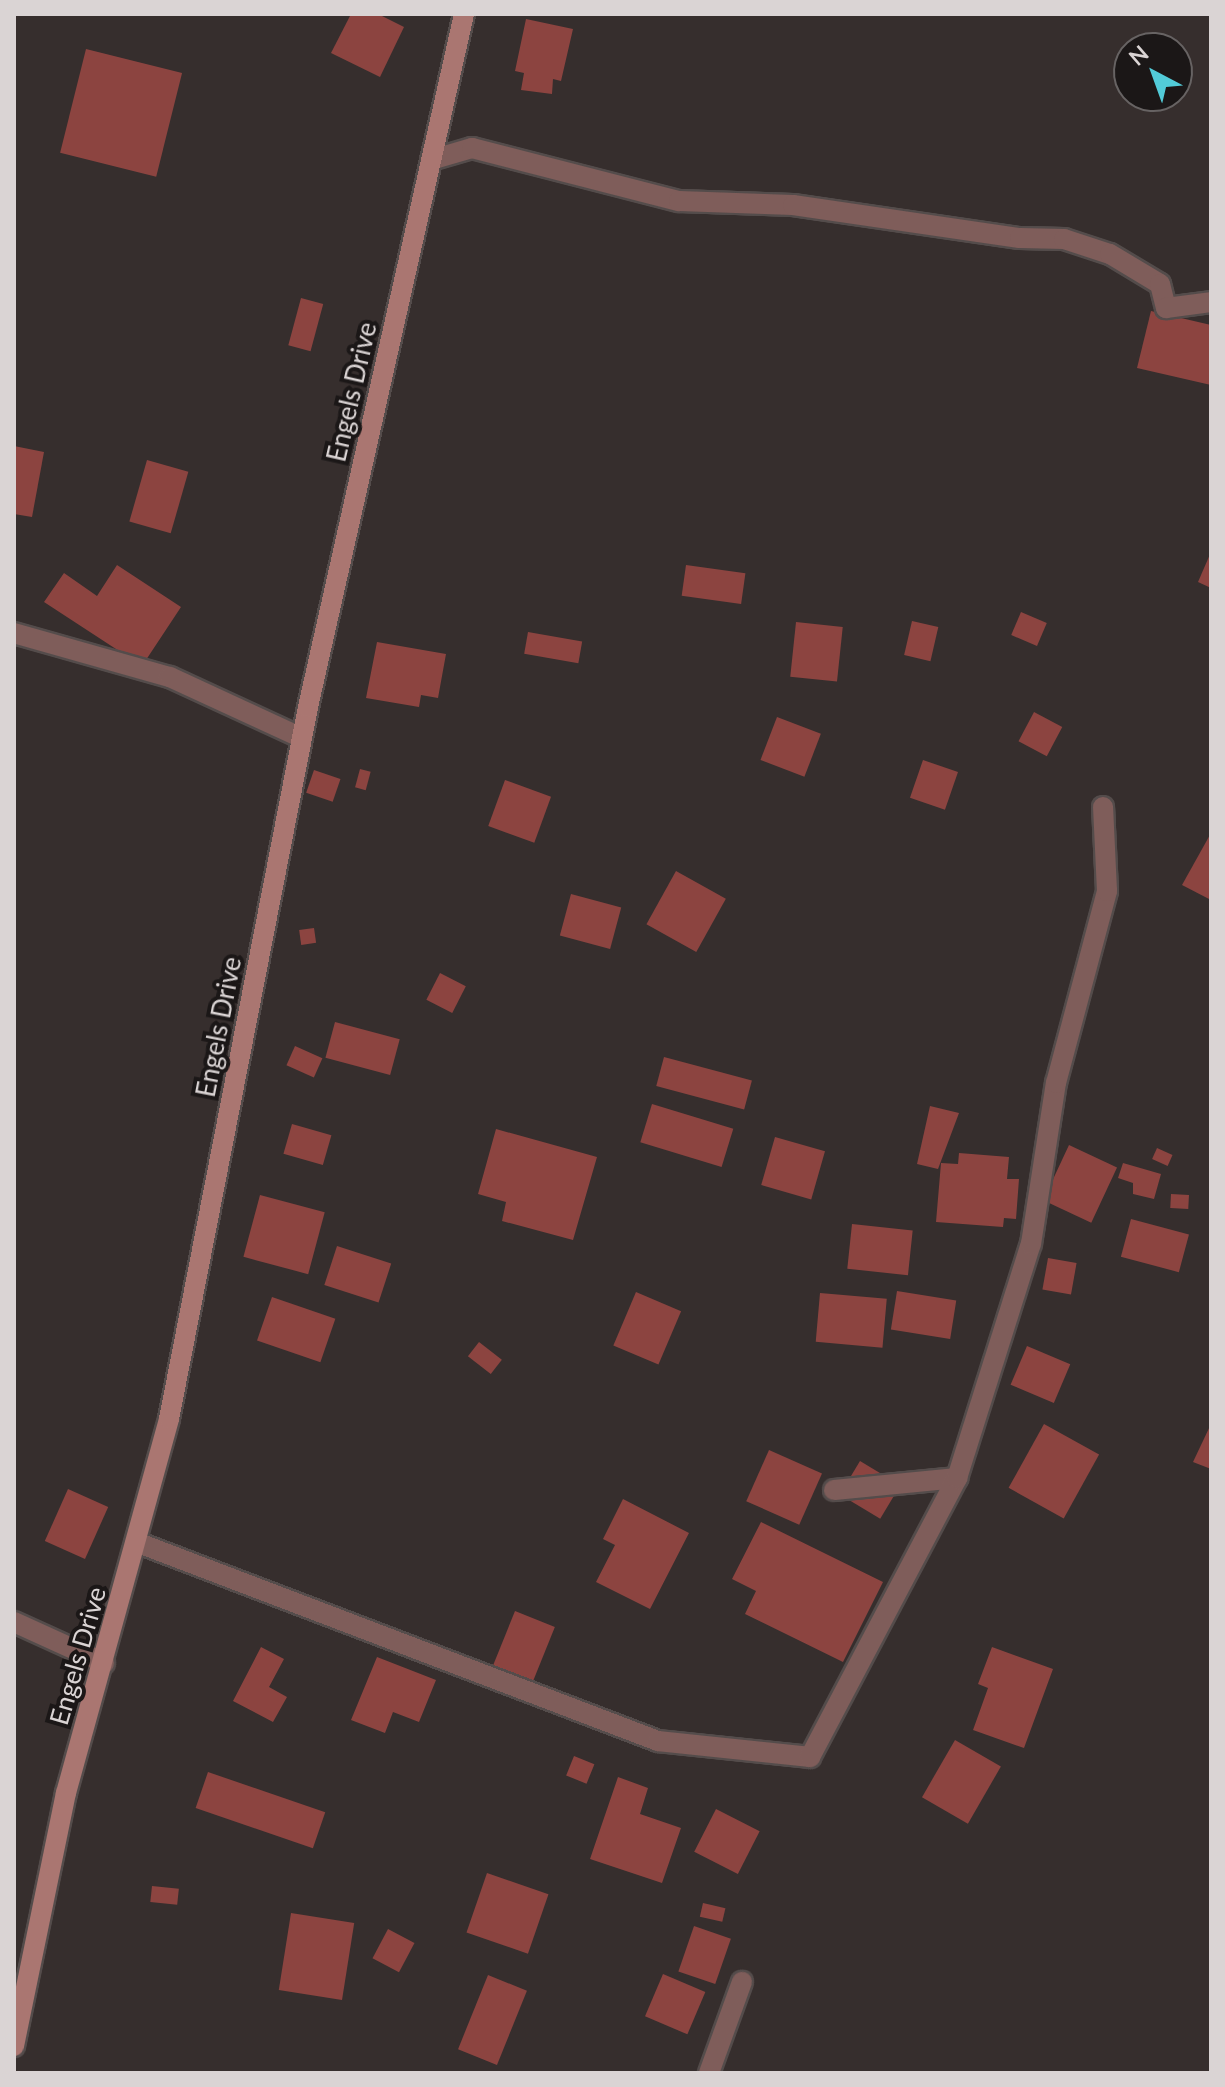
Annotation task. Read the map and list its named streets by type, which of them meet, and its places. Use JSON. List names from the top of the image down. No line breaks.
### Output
{"streets":{"street":["Engels Drive"]},"north":"top left"}
